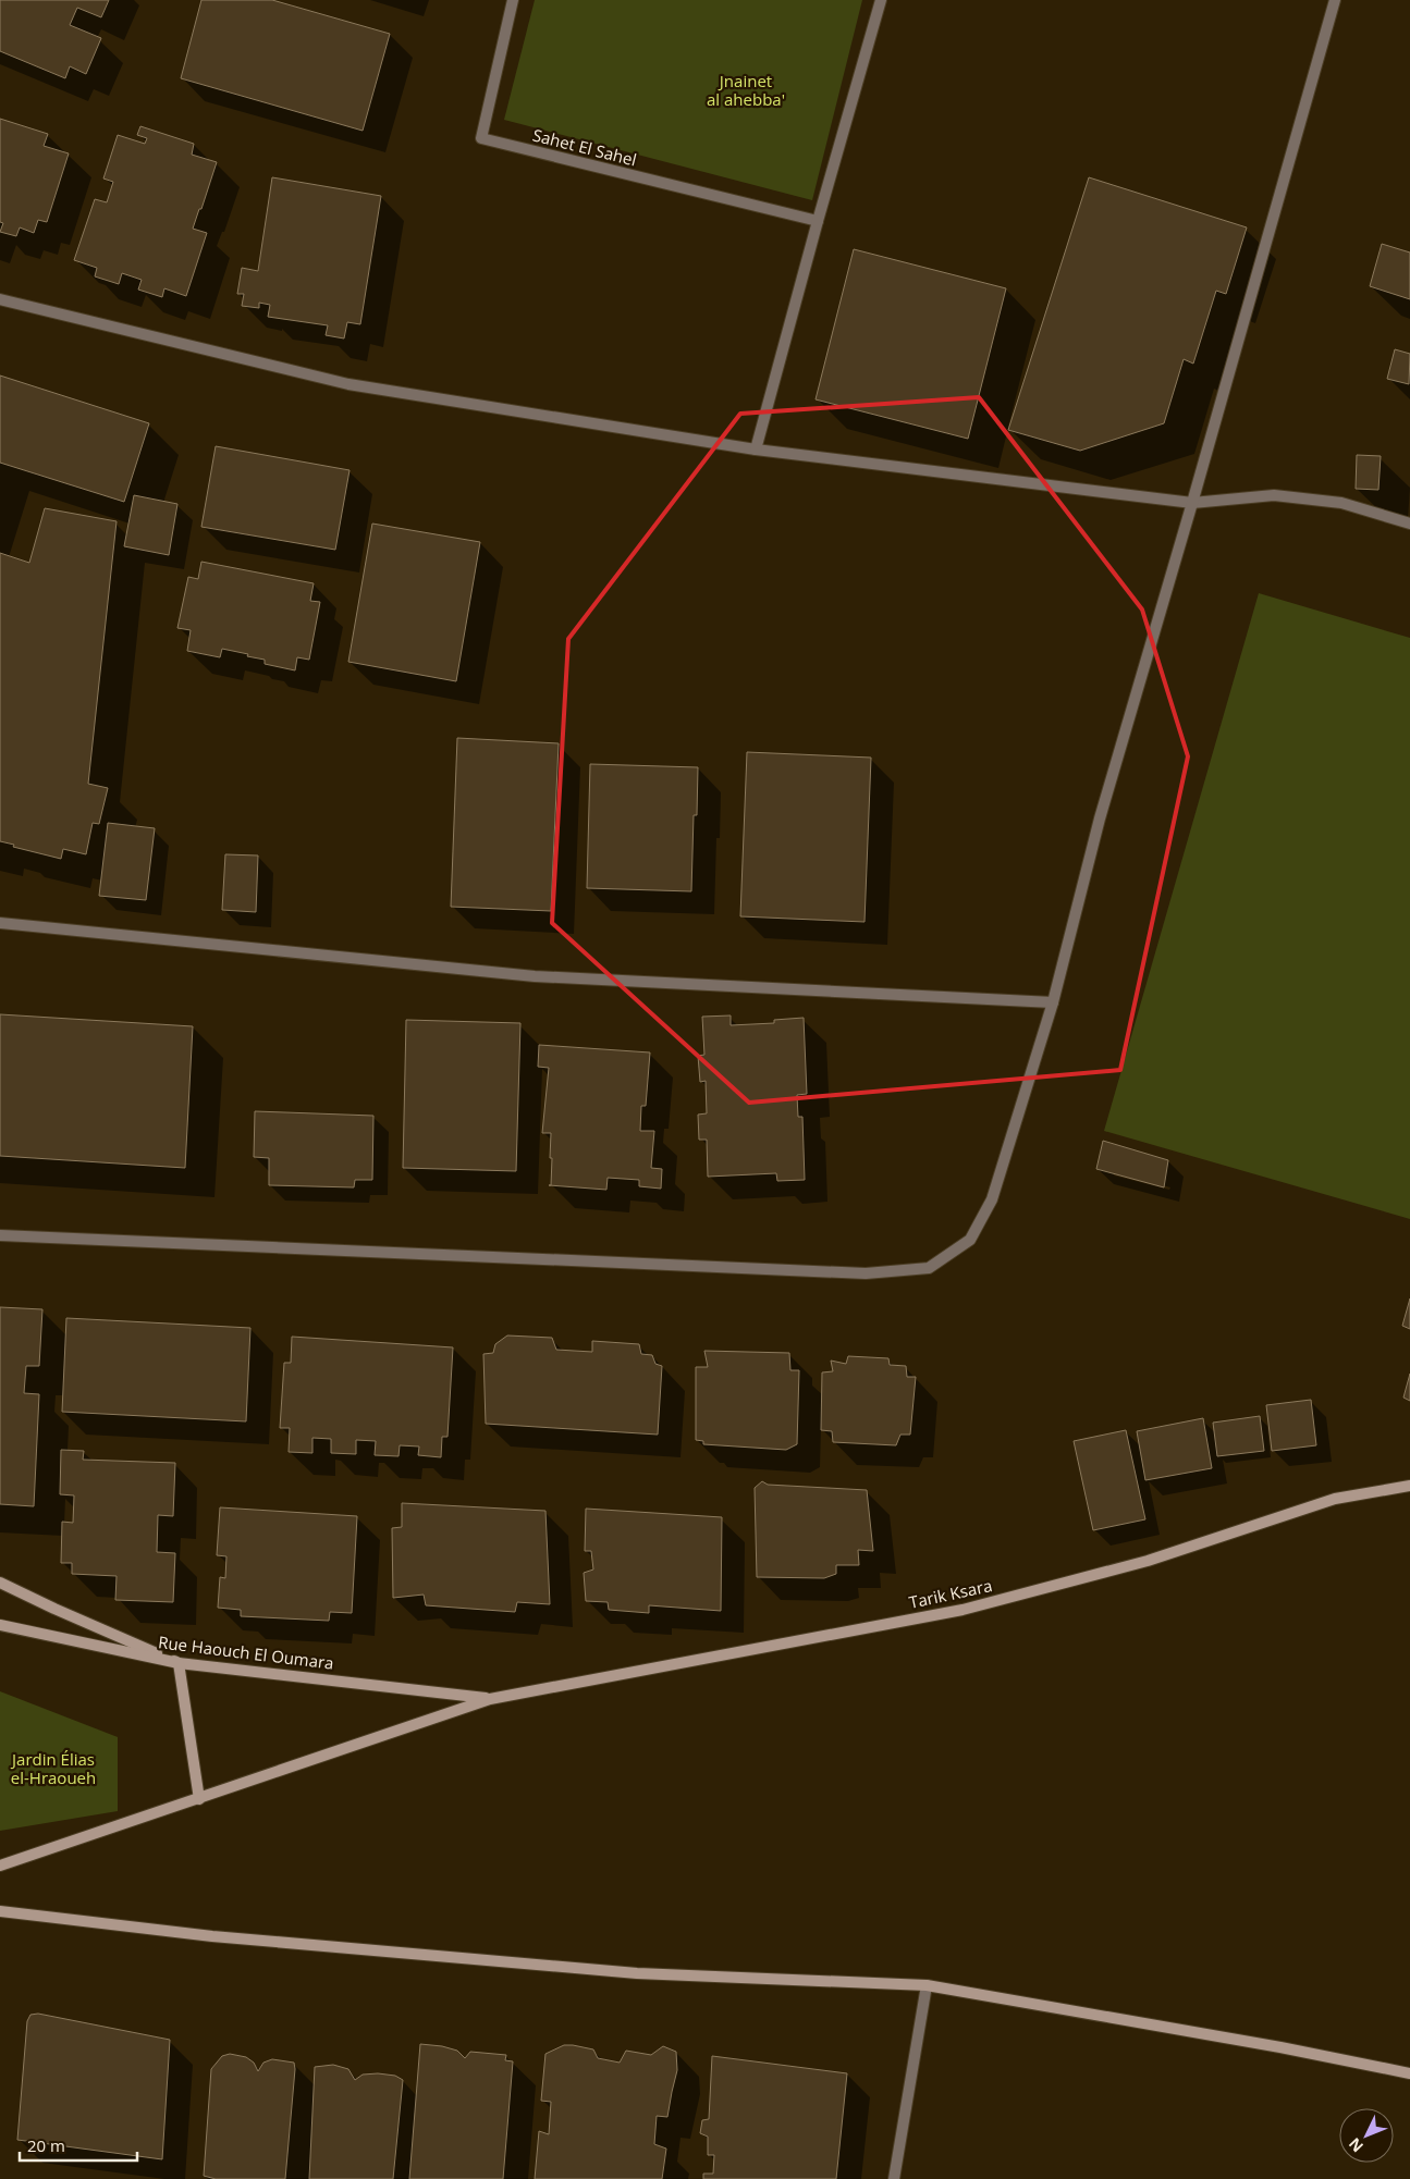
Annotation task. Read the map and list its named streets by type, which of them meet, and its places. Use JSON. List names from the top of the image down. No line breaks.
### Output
{"streets":{"street":["Sahet El Sahel","Tarik Ksara","Rue Haouch El Oumara"]},"crossings":[["Tarik Ksara","Rue Haouch El Oumara"]],"parks":["Jnainet al ahebba'","Jardin Élias el-Hraoueh"],"scale_bar":"20 m","north":"bottom left"}
